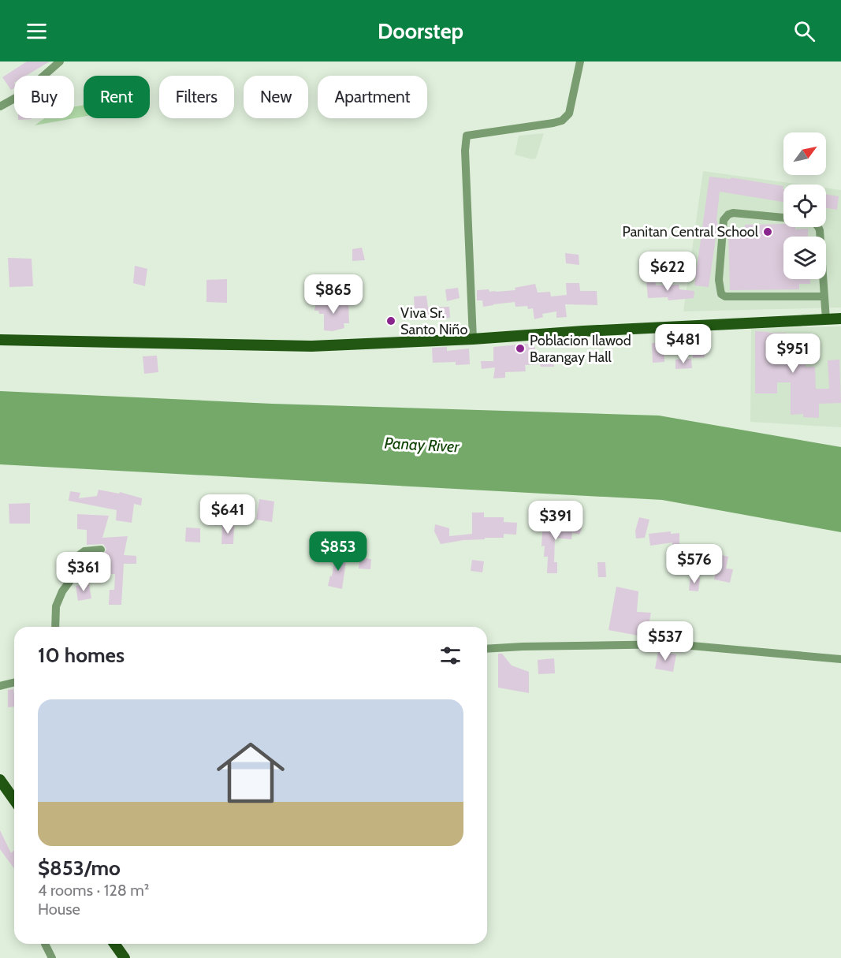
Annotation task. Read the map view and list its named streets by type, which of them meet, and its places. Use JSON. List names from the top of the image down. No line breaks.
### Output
{"water":["Panay River"],"places":["Panitan Central School","Viva Sr. Santo Niño","Poblacion Ilawod Barangay Hall"],"north":"top right","page":{"header":"Doorstep","chip":["Buy","Rent","Filters","New","Apartment"],"price":["$622","$865","$481","$951","$641","$391","$853","$576","$361","$537"],"heading":"10 homes","list":[{"name":"$853/mo","note":"4 rooms · 128 m² · House"}]}}
